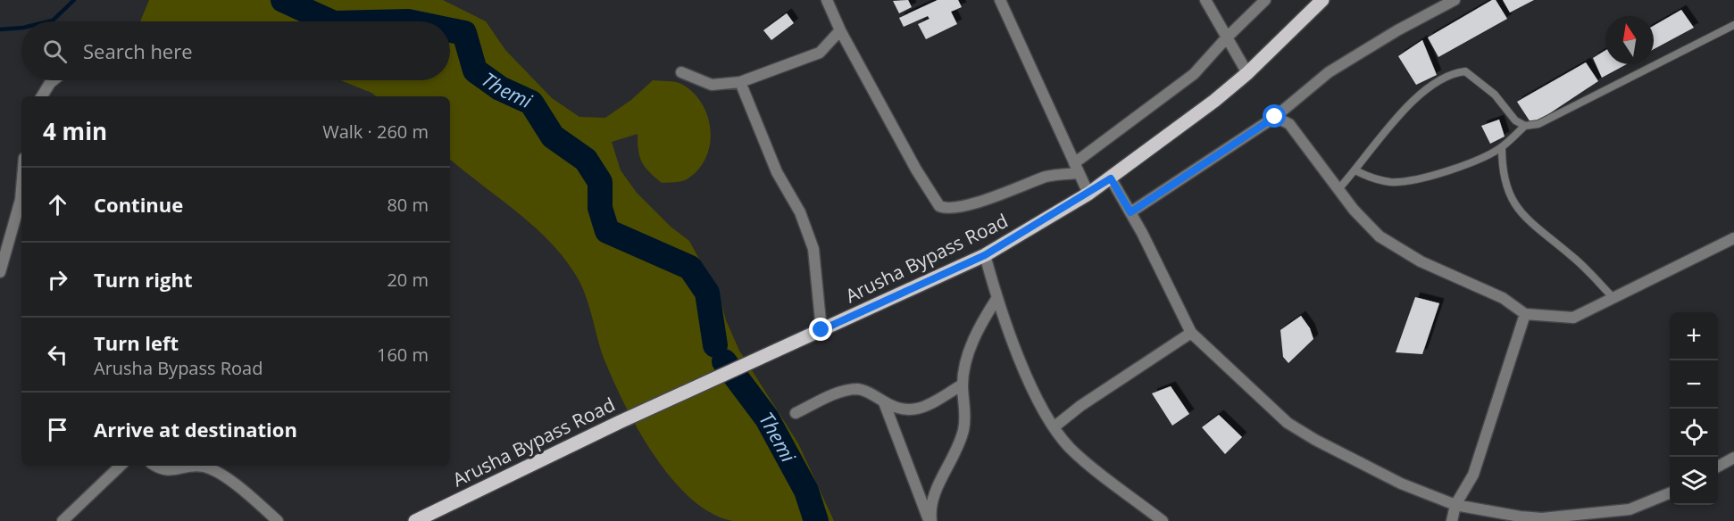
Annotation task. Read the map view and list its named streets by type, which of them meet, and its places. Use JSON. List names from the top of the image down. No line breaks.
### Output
{"streets":{"main road":["Arusha Bypass Road"]},"water":["Themi"],"north":"top","page":{"search":"Search here","heading":["4 min","Walk · 260 m"],"list":[["Continue","80 m"],["Turn right","20 m"],["Turn left","Arusha Bypass Road","160 m"],"Arrive at destination"],"map_buttons":["+","−"]}}
